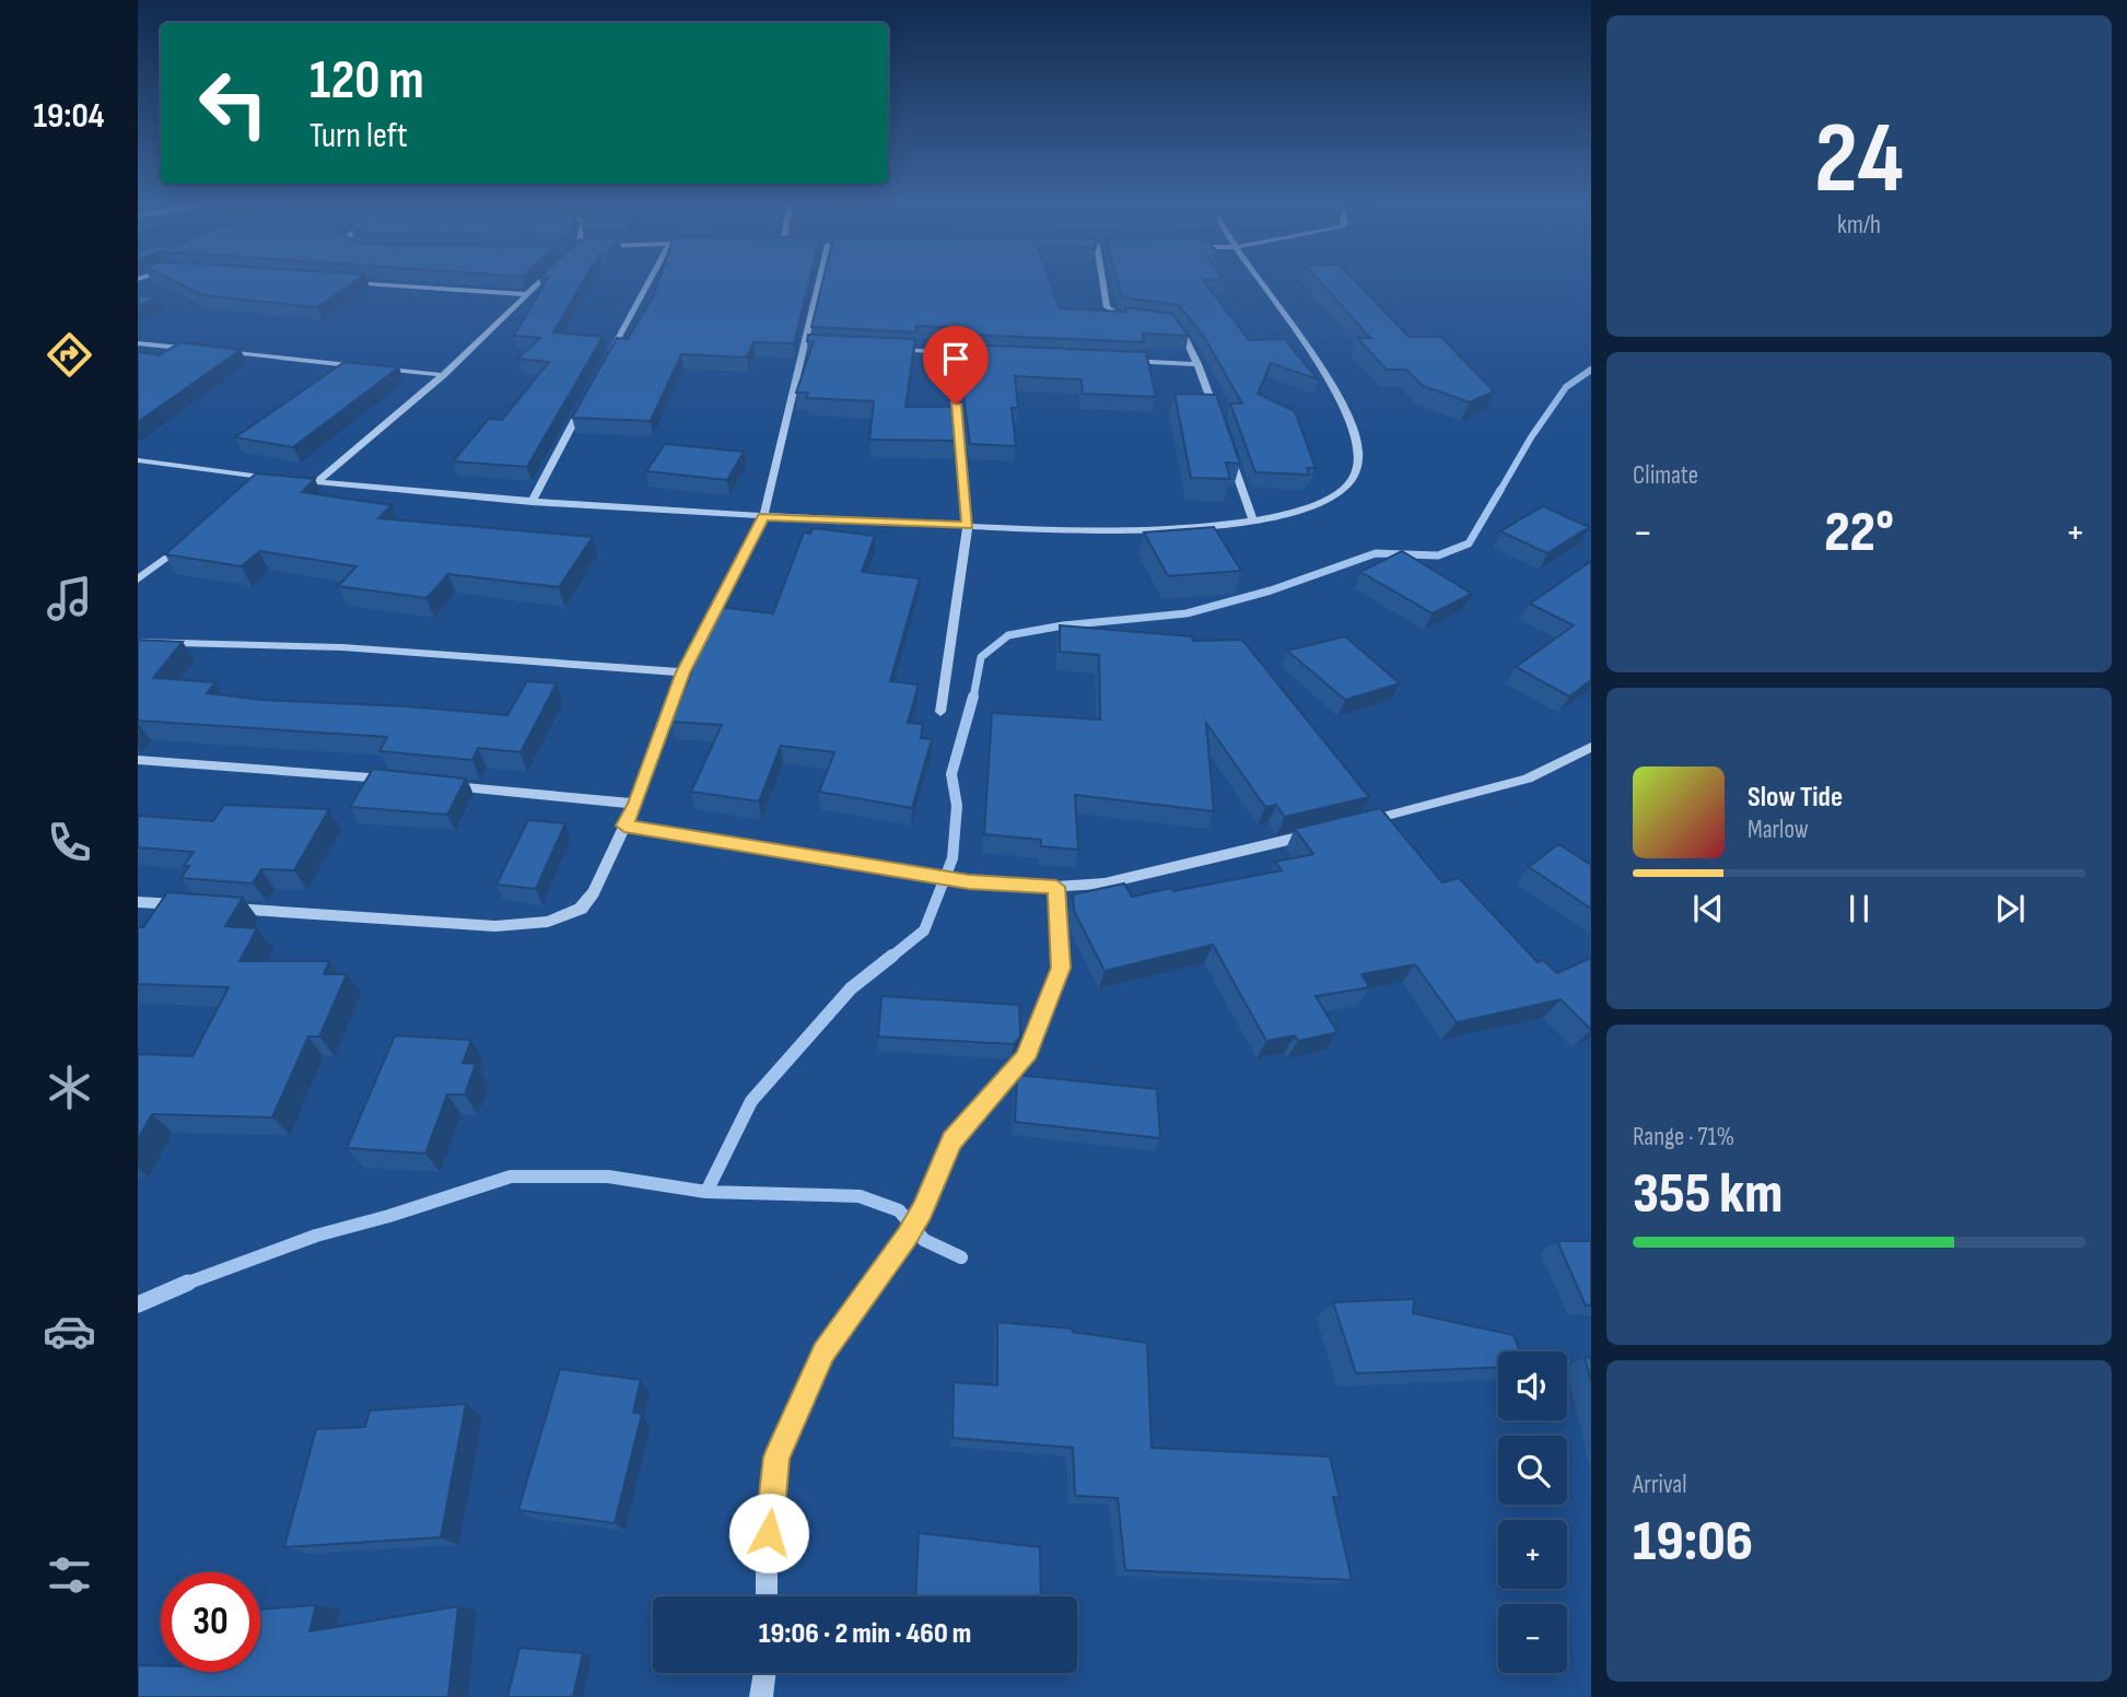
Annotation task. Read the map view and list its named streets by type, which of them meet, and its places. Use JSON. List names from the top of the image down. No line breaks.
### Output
{"page":{"tabs":"19:04","tile":[["24","km/h"],"Climate",["Range · 71%","355 km"],["Arrival","19:06"]],"turn":["120 m","Turn left"],"heat":["−","22°","+"],"song":["Slow Tide","Marlow"],"map_buttons":["+","−"],"limit":"30","trip":"19:06 · 2 min · 460 m"}}
